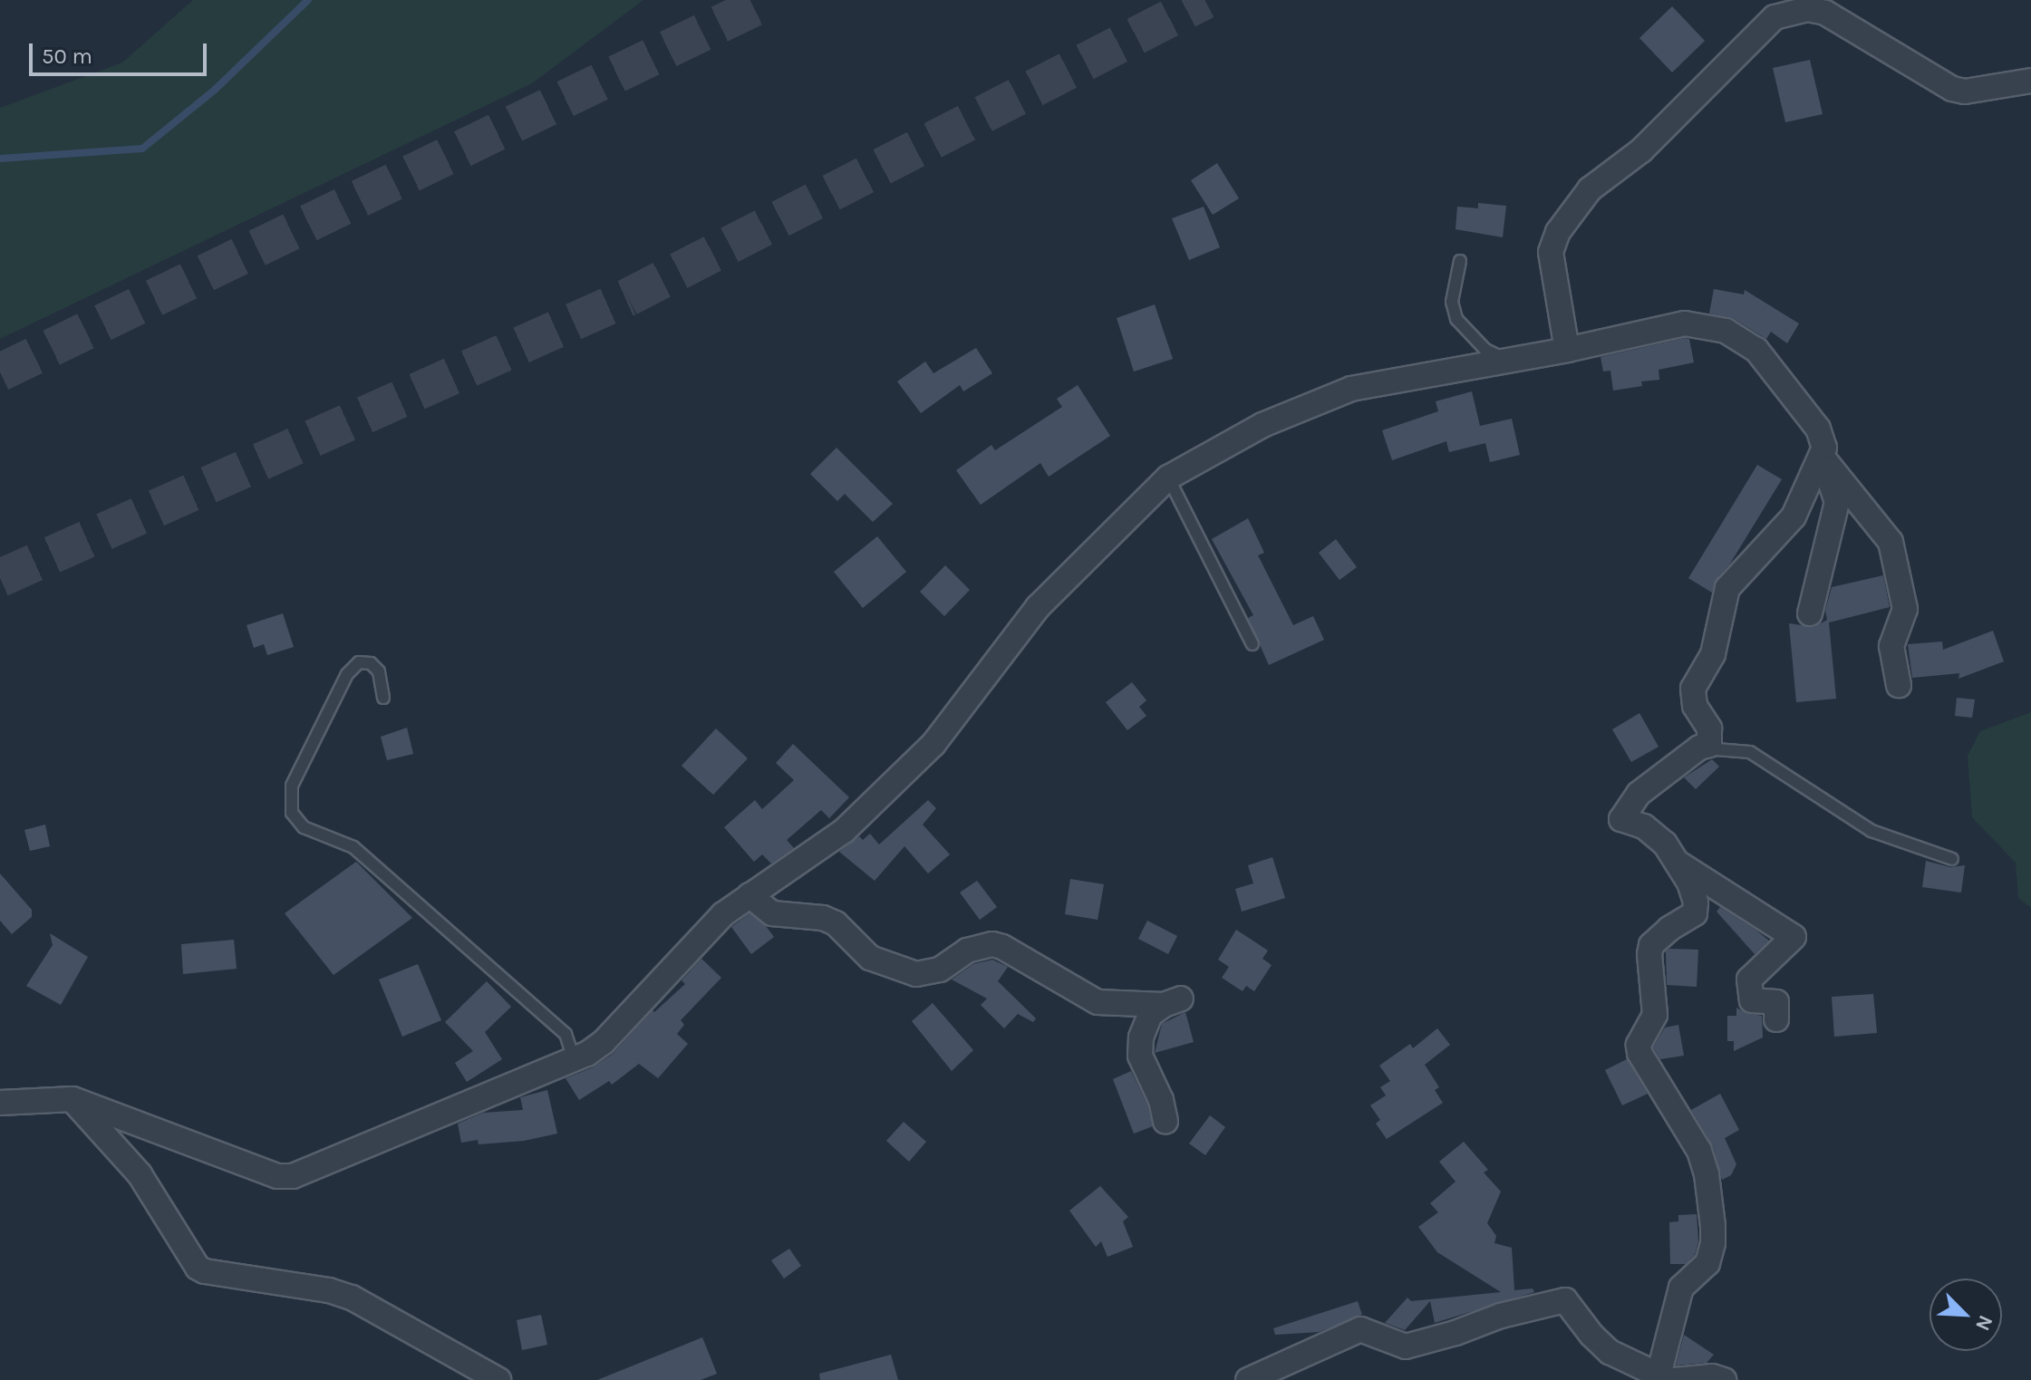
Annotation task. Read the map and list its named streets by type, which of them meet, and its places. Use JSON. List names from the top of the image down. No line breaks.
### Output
{"scale_bar":"50 m","north":"bottom right"}
